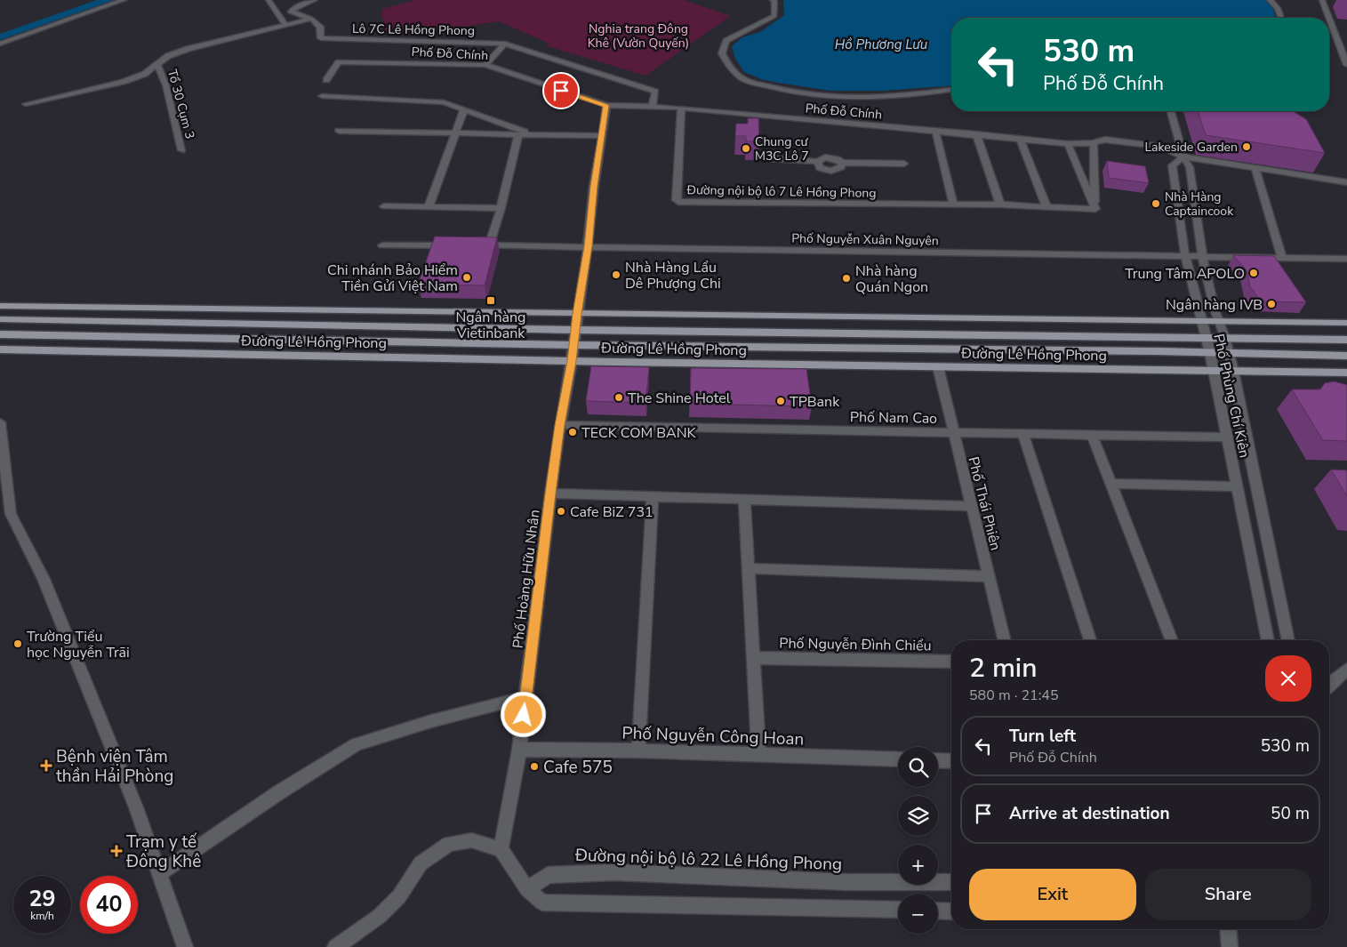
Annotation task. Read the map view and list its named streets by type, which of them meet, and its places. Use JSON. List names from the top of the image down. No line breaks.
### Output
{"streets":{"main road":["Đường Lê Hồng Phong"],"street":["Lô 7C Lê Hồng Phong","Phố Đỗ Chính","Tổ 30 Cụm 3","Đường nội bộ lô 7 Lê Hồng Phong","Phố Nguyễn Xuân Nguyên","Phố Phùng Chí Kiên","Phố Nam Cao","Phố Thái Phiên","Phố Hoàng Hữu Nhân","Phố Nguyễn Đình Chiểu","Phố Nguyễn Công Hoan","Đường nội bộ lô 22 Lê Hồng Phong"]},"crossings":[["Lô 7C Lê Hồng Phong","Phố Đỗ Chính"],["Phố Đỗ Chính","Đường nội bộ lô 7 Lê Hồng Phong"],["Phố Đỗ Chính","Phố Phùng Chí Kiên"],["Phố Đỗ Chính","Phố Hoàng Hữu Nhân"],["Phố Nguyễn Xuân Nguyên","Phố Phùng Chí Kiên"],["Phố Nguyễn Xuân Nguyên","Phố Hoàng Hữu Nhân"],["Đường Lê Hồng Phong","Phố Phùng Chí Kiên"],["Đường Lê Hồng Phong","Phố Thái Phiên"],["Đường Lê Hồng Phong","Phố Hoàng Hữu Nhân"],["Phố Phùng Chí Kiên","Phố Nam Cao"],["Phố Nam Cao","Phố Thái Phiên"],["Phố Nam Cao","Phố Hoàng Hữu Nhân"],["Phố Hoàng Hữu Nhân","Phố Nguyễn Công Hoan"]],"water":["Hồ Phương Lưu"],"parks":["Nghia trang Đông Khê (Vườn Quyến)"],"places":{"other":["Lakeside Garden","Chung cư M3C Lô 7","Nhà Hàng Captaincook","Trung Tâm APOLO","Nhà Hàng Lẩu Dê Phượng Chi","Chi nhánh Bảo Hiểm Tiền Gửi Việt Nam","Nhà hàng Quán Ngon","Ngân hàng IVB","The Shine Hotel","TPBank","TECK COM BANK","Cafe BiZ 731","Trường Tiểu học Nguyễn Trãi","Cafe 575"],"transit":["Ngân hàng Vietinbank"],"health":["Bệnh viện Tâm thần Hải Phòng","Trạm y tế Đông Khê"]},"page":{"turn":["530 m","Phố Đỗ Chính"],"heading":["2 min","580 m · 21:45"],"list":[{"name":"Turn left","note":"Phố Đỗ Chính","value":"530 m"},{"name":"Arrive at destination","value":"50 m"}],"map_buttons":["+","−"],"buttons":["Exit","Share"],"speed":"29 km/h","limit":"40"}}
